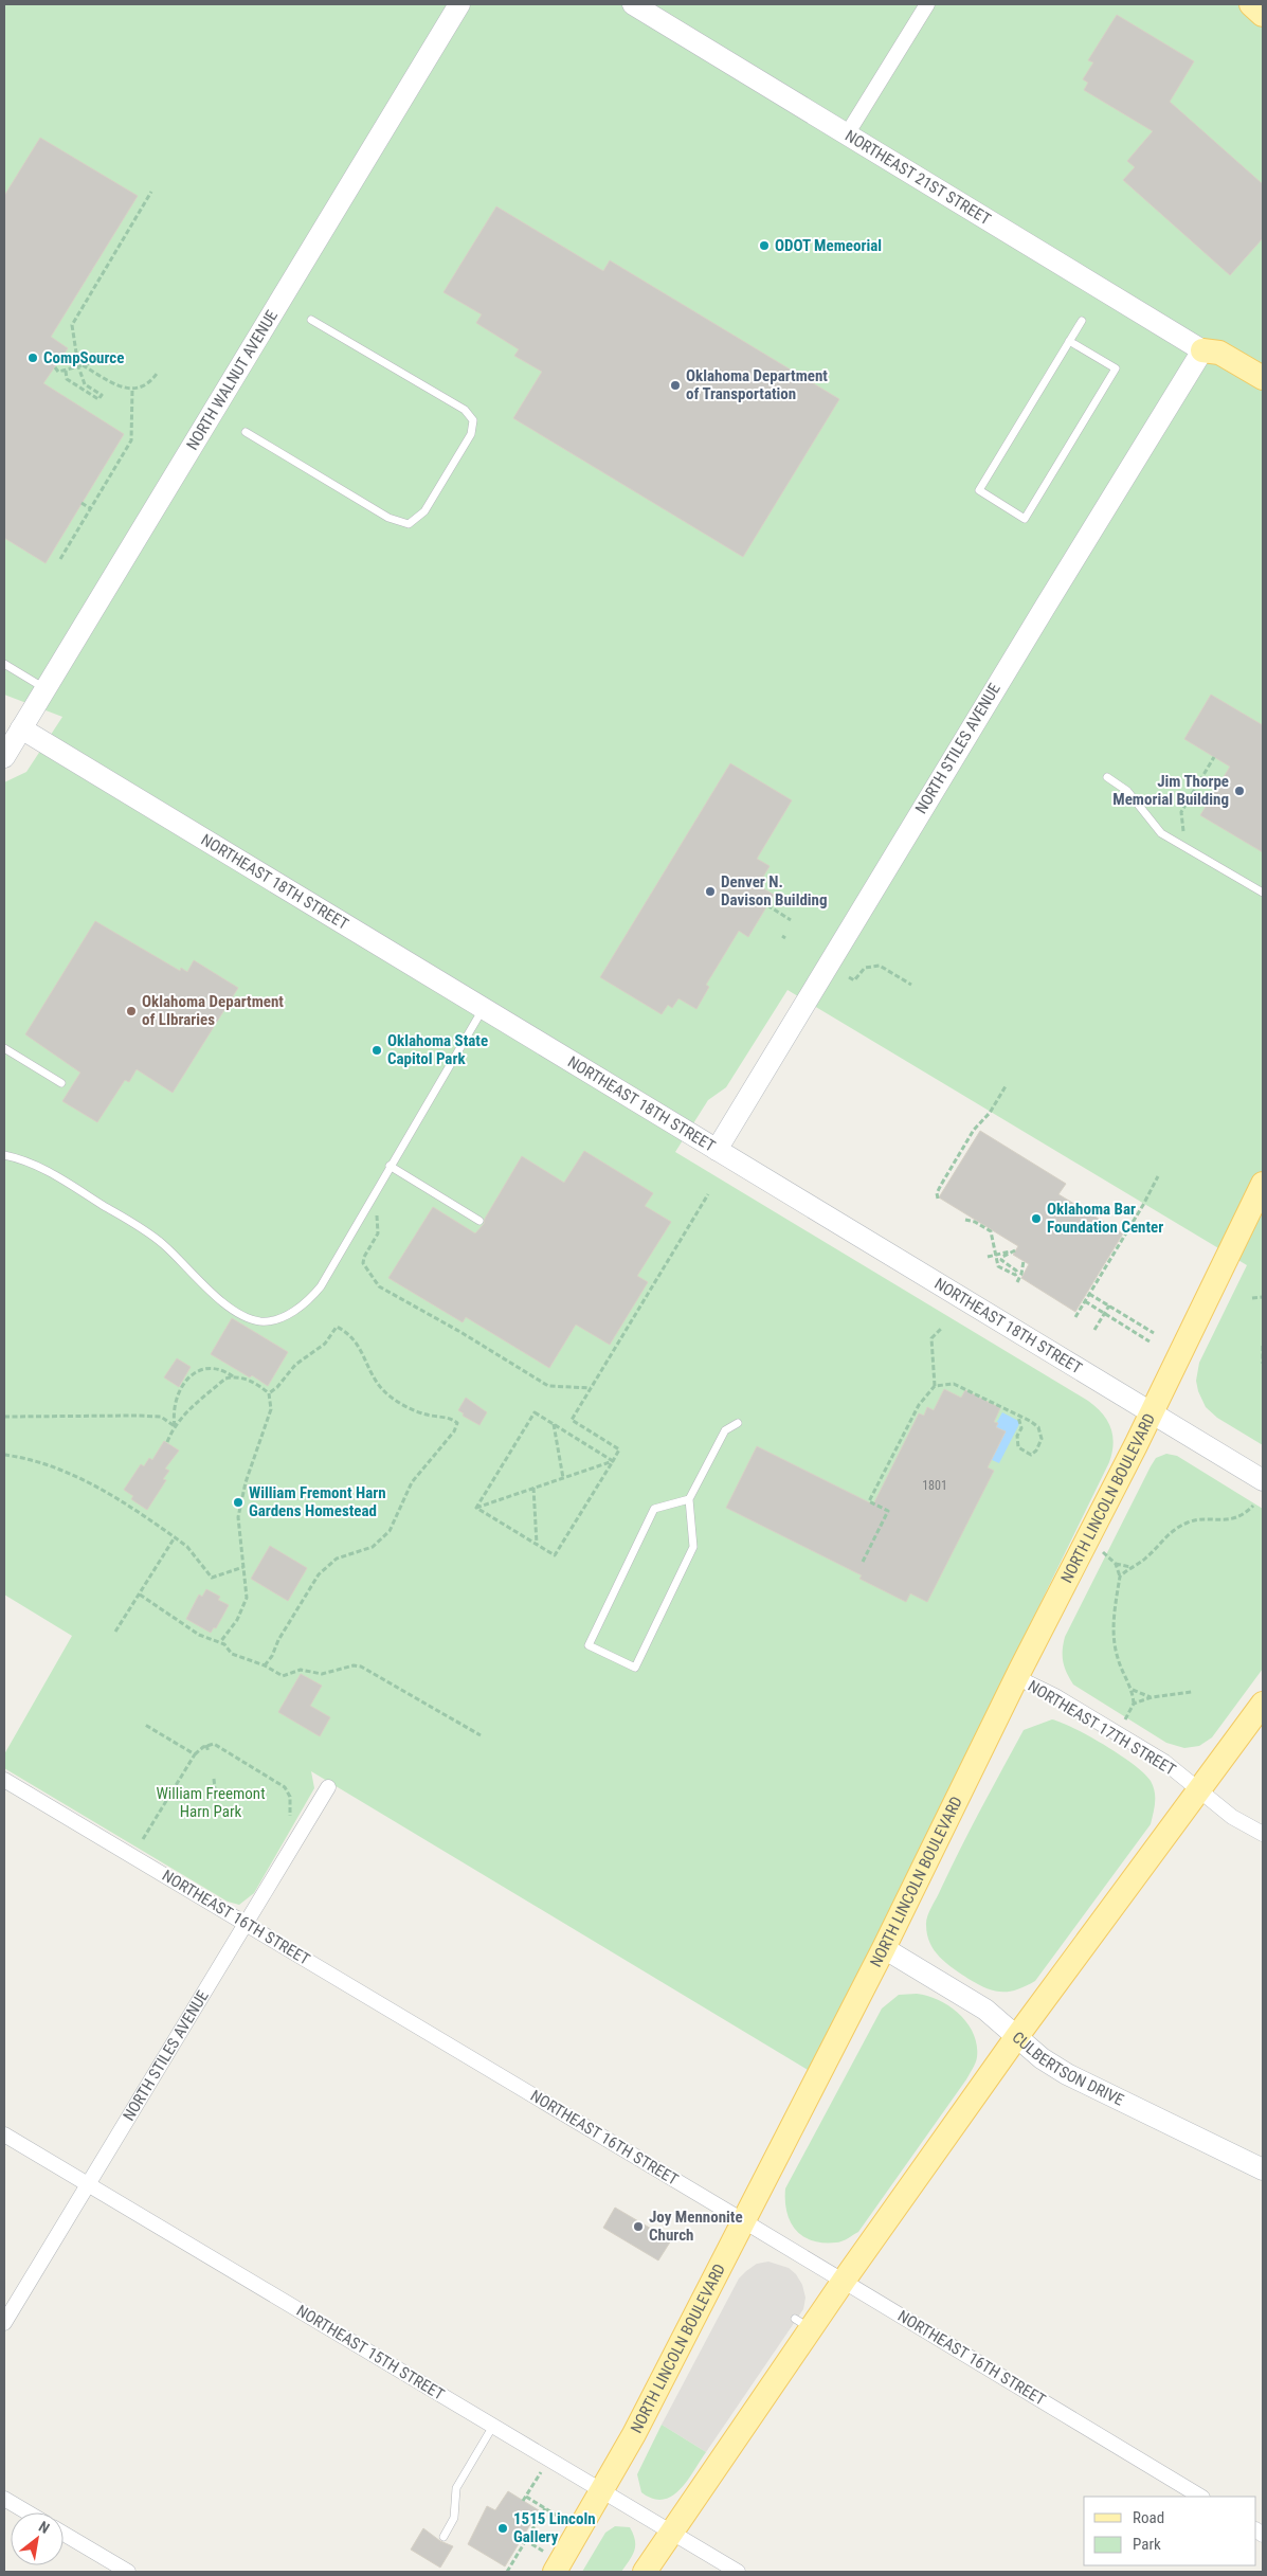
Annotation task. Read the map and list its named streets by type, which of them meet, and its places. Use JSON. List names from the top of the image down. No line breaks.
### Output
{"streets":{"main road":["NORTH LINCOLN BOULEVARD"],"street":["NORTHEAST 21ST STREET","NORTH WALNUT AVENUE","NORTH STILES AVENUE","NORTHEAST 18TH STREET","NORTHEAST 17TH STREET","NORTHEAST 16TH STREET","CULBERTSON DRIVE","NORTHEAST 15TH STREET"]},"crossings":[["NORTHEAST 21ST STREET","NORTH STILES AVENUE"],["NORTH WALNUT AVENUE","NORTHEAST 18TH STREET"],["NORTH STILES AVENUE","NORTHEAST 18TH STREET"],["NORTH STILES AVENUE","NORTHEAST 16TH STREET"],["NORTH STILES AVENUE","NORTHEAST 15TH STREET"],["NORTHEAST 18TH STREET","NORTH LINCOLN BOULEVARD"],["NORTH LINCOLN BOULEVARD","NORTHEAST 17TH STREET"],["NORTH LINCOLN BOULEVARD","NORTHEAST 16TH STREET"],["NORTH LINCOLN BOULEVARD","CULBERTSON DRIVE"],["NORTH LINCOLN BOULEVARD","NORTHEAST 15TH STREET"]],"parks":["William Freemont Harn Park"],"places":["ODOT Memeorial","CompSource","Oklahoma Department of Transportation","Jim Thorpe Memorial Building","Denver N. Davison Building","Oklahoma Department of LIbraries","Oklahoma State Capitol Park","Oklahoma Bar Foundation Center","William Fremont Harn Gardens Homestead","Joy Mennonite Church","1515 Lincoln Gallery"],"house_numbers":["1801"],"legend":["Road","Park"],"north":"top right"}
